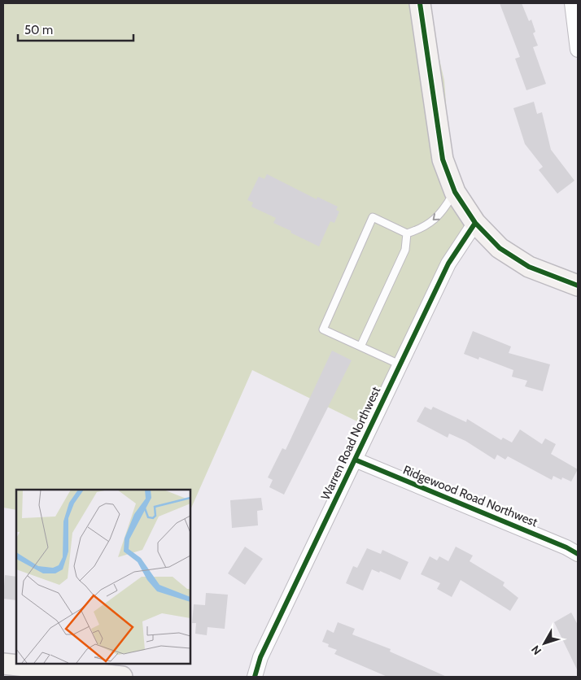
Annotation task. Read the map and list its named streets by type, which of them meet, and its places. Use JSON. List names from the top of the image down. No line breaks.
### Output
{"streets":{"street":["Warren Road Northwest","Ridgewood Road Northwest"]},"crossings":[["Warren Road Northwest","Ridgewood Road Northwest"]],"scale_bar":"50 m","north":"bottom left"}
